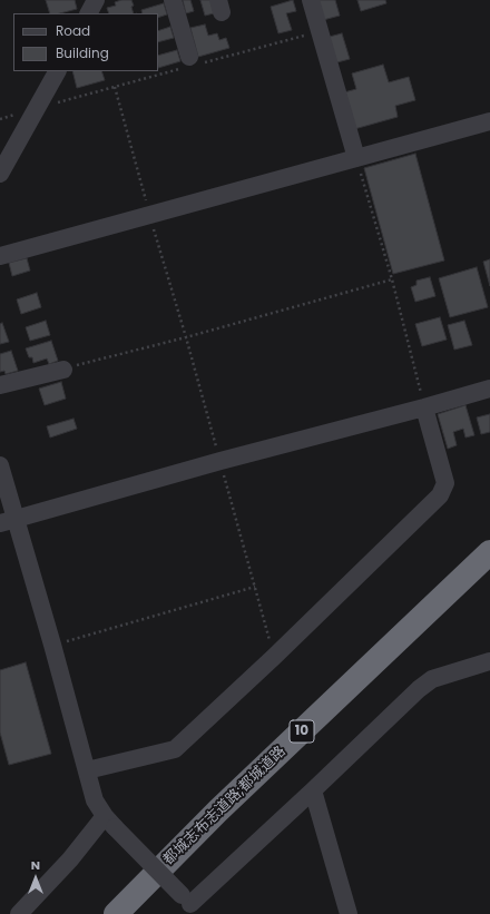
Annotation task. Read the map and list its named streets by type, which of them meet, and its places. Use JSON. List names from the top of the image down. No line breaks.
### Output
{"streets":{"highway":["10","都城志布志道路;都城道路"]},"legend":["Road","Building"],"north":"top"}
